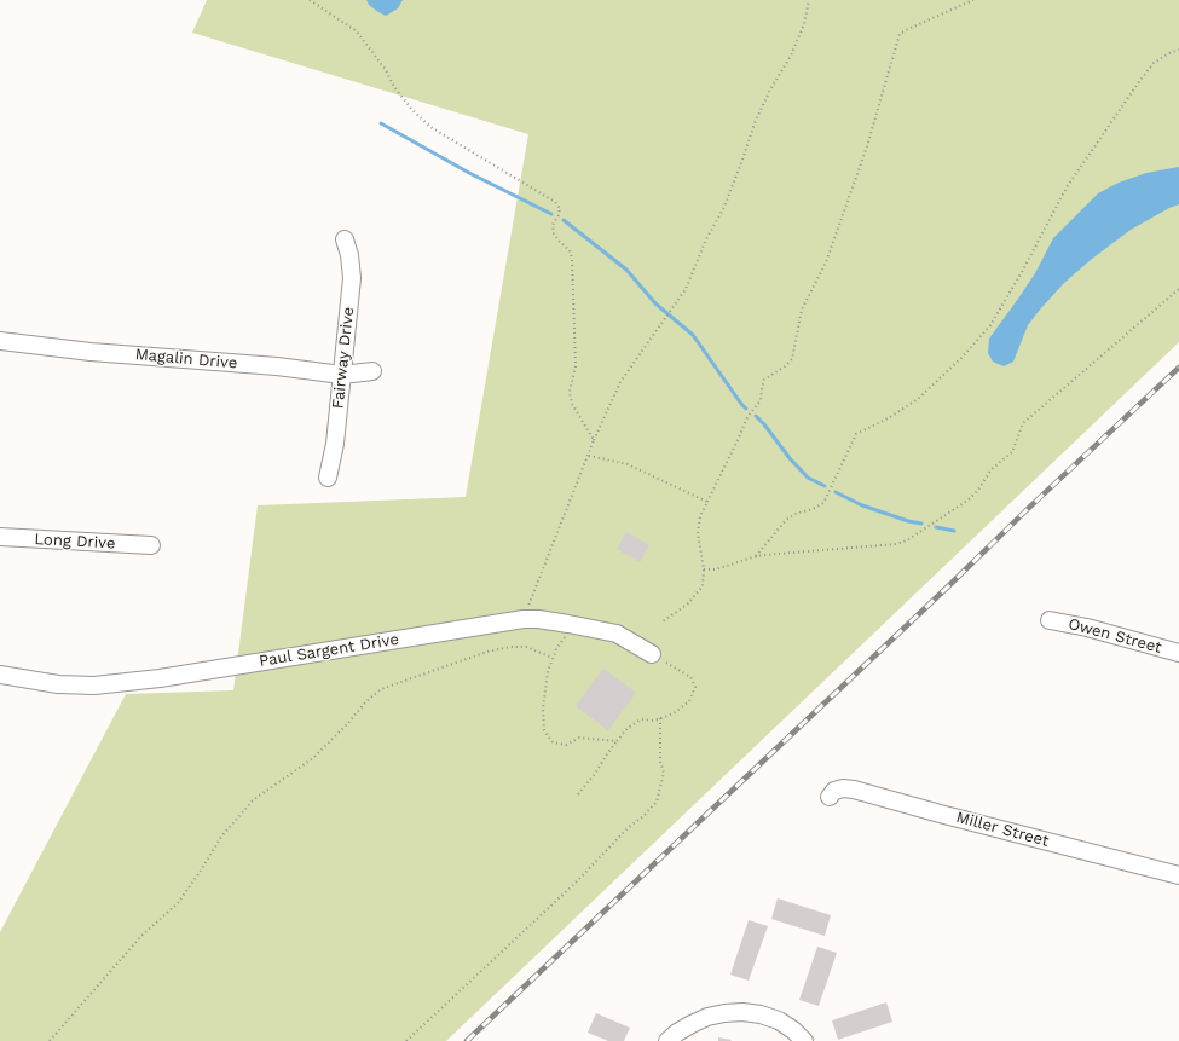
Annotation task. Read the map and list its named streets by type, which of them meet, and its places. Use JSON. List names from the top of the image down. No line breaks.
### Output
{"streets":{"street":["Fairway Drive","Magalin Drive","Long Drive","Owen Street","Paul Sargent Drive","Miller Street"]},"crossings":[["Fairway Drive","Magalin Drive"]]}
